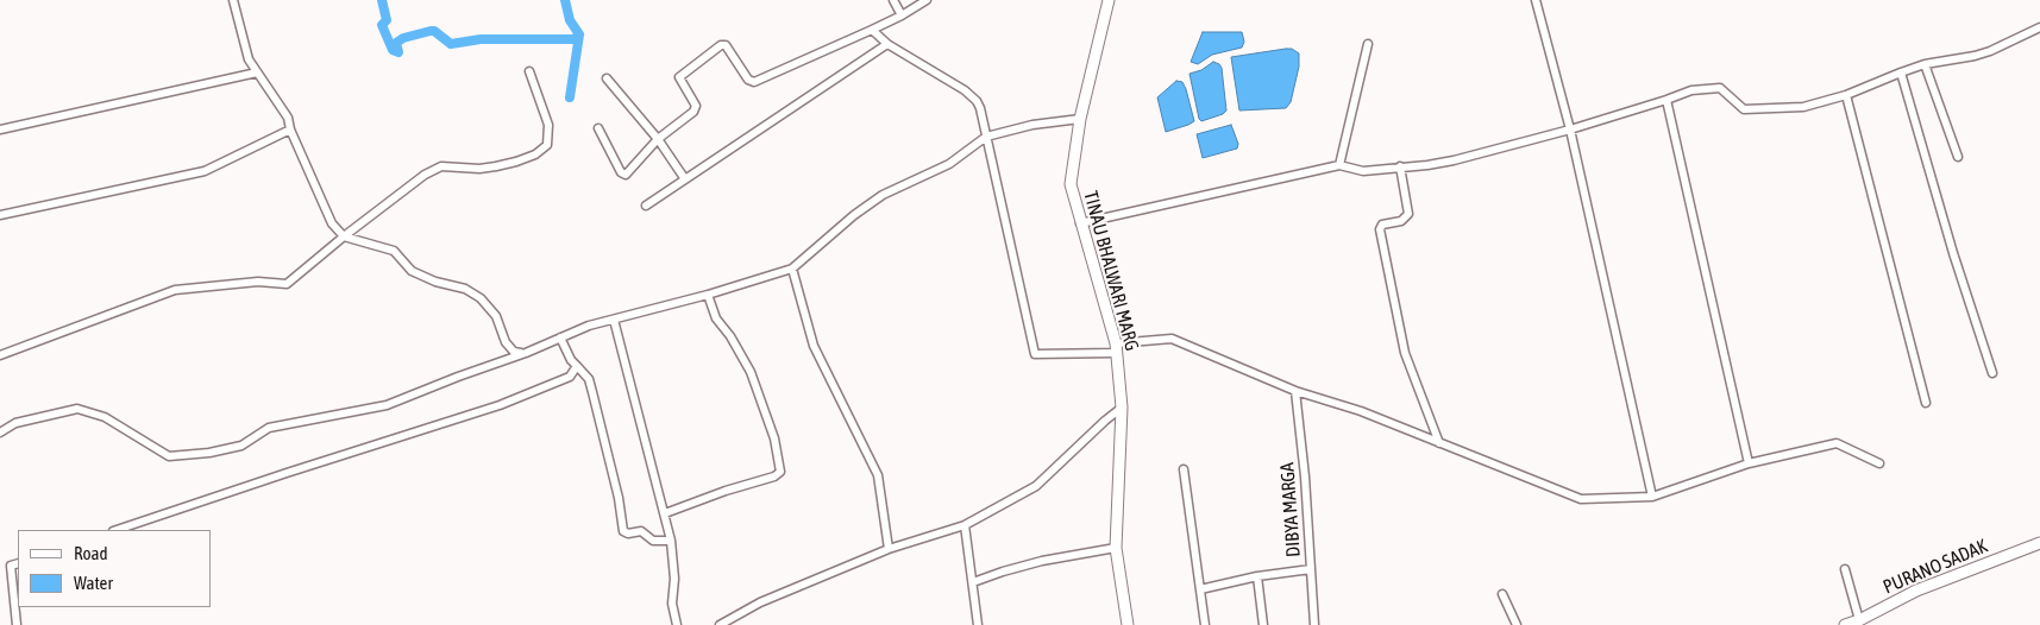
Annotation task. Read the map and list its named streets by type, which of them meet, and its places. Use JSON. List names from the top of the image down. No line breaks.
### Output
{"streets":{"street":["TINAU BHALWARI MARG","DIBYA MARGA","PURANO SADAK"]},"legend":["Road","Water"]}
